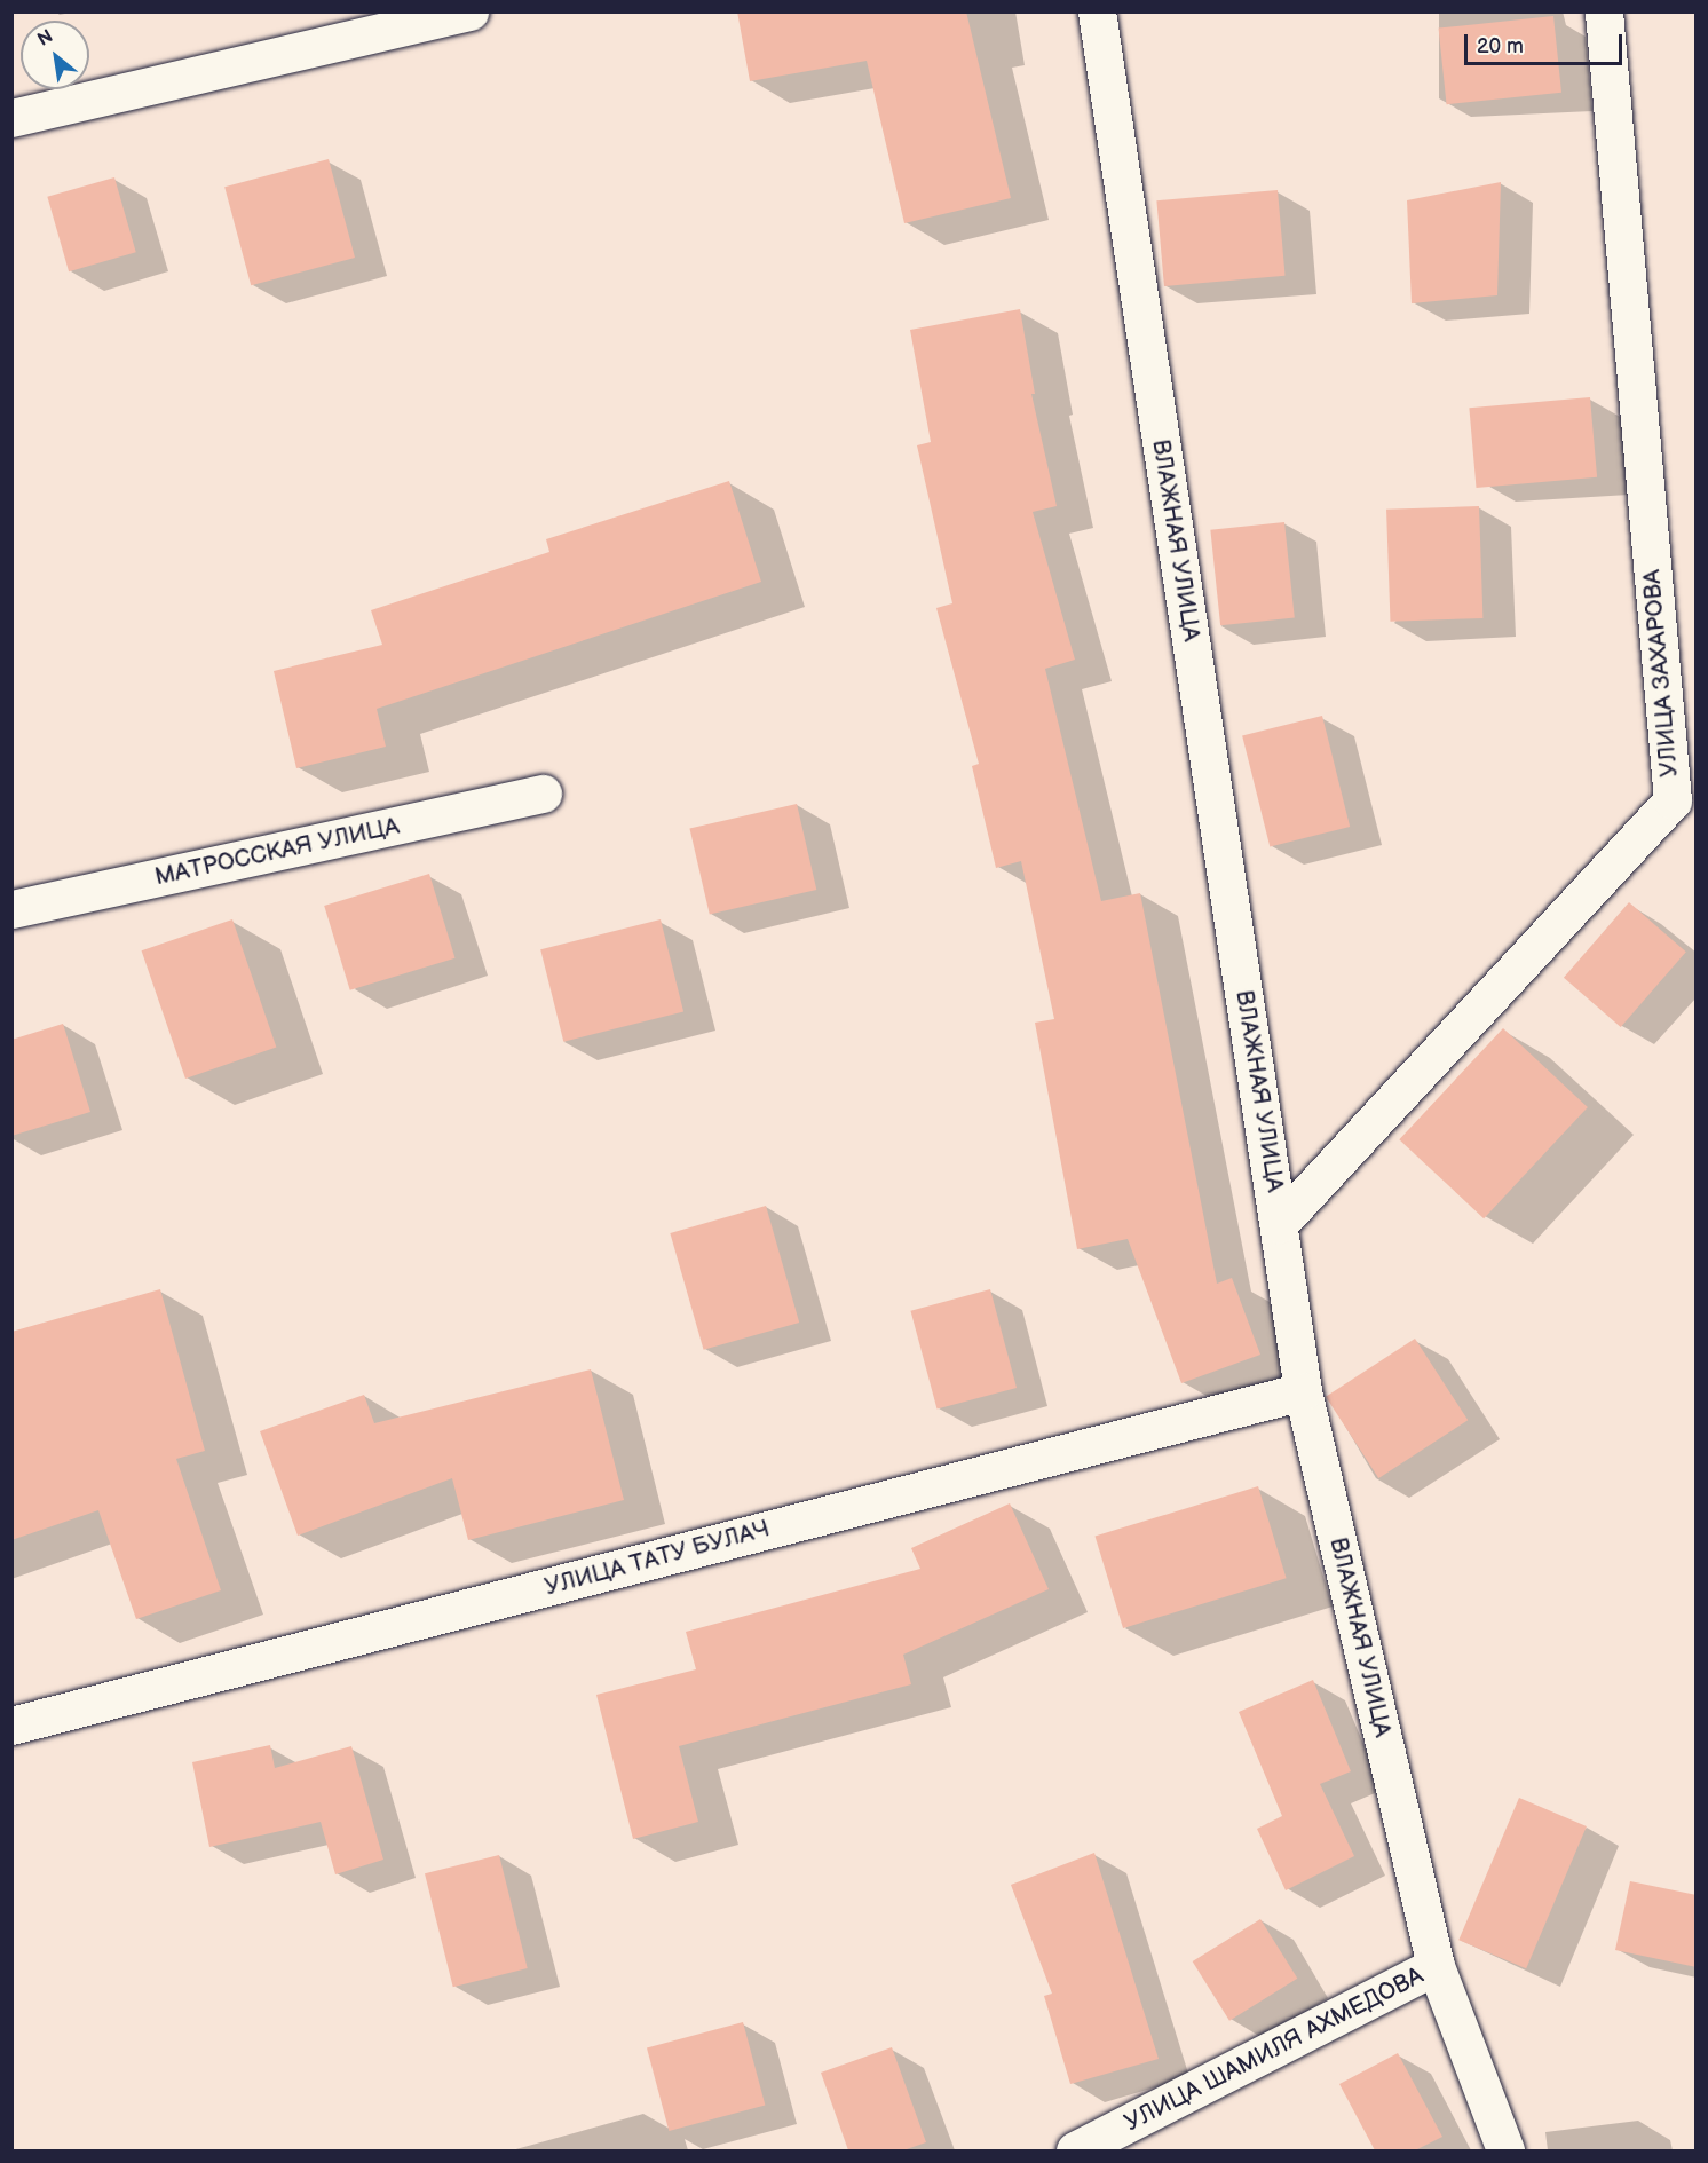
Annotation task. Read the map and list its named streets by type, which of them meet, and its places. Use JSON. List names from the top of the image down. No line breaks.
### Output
{"streets":{"street":["ВЛАЖНАЯ УЛИЦА","УЛИЦА ЗАХАРОВА","МАТРОССКАЯ УЛИЦА","УЛИЦА ТАТУ БУЛАЧ","УЛИЦА ШАМИЛЯ АХМЕДОВА"]},"crossings":[["ВЛАЖНАЯ УЛИЦА","УЛИЦА ЗАХАРОВА"],["ВЛАЖНАЯ УЛИЦА","УЛИЦА ТАТУ БУЛАЧ"],["ВЛАЖНАЯ УЛИЦА","УЛИЦА ШАМИЛЯ АХМЕДОВА"]],"scale_bar":"20 m","north":"top left"}
